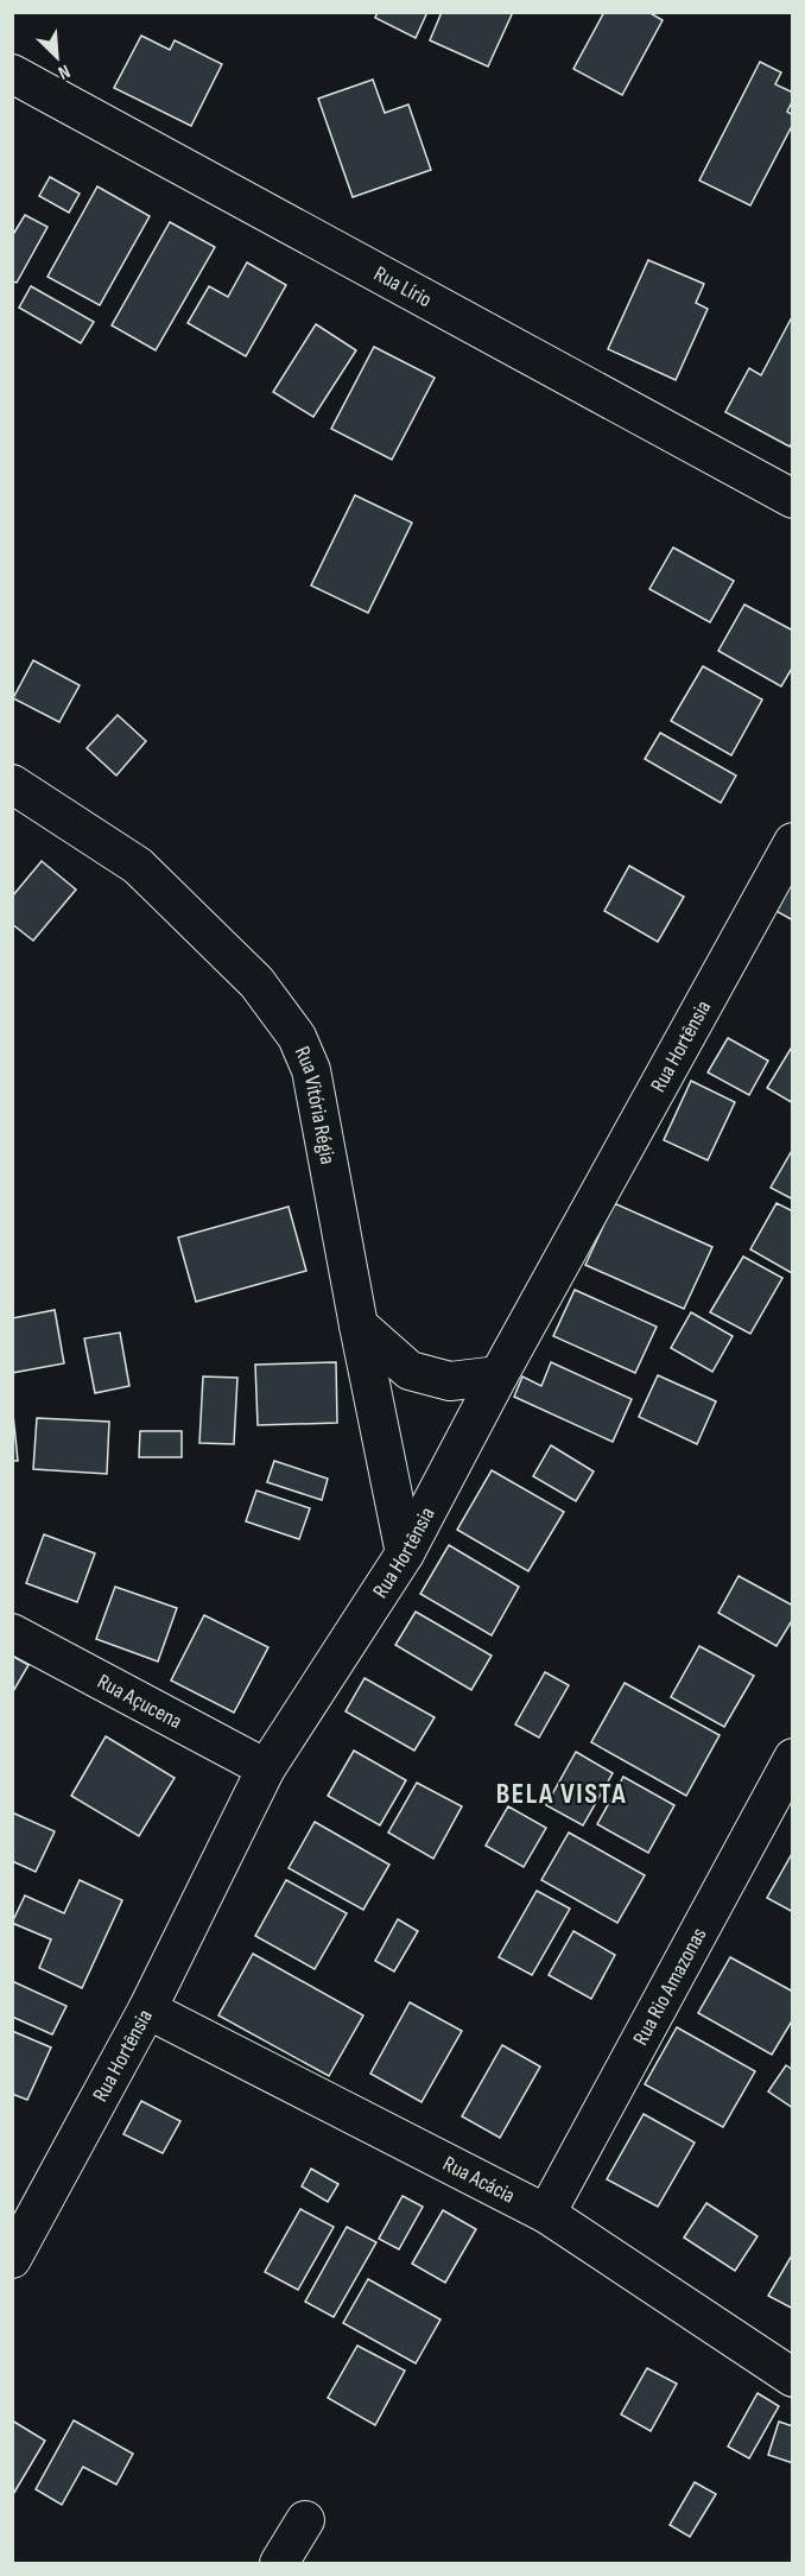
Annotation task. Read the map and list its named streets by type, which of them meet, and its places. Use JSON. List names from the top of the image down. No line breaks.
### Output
{"streets":{"street":["Rua Lírio","Rua Hortênsia","Rua Vitória Régia","Rua Açucena","Rua Rio Amazonas","Rua Acácia"]},"crossings":[["Rua Hortênsia","Rua Vitória Régia"],["Rua Hortênsia","Rua Açucena"],["Rua Hortênsia","Rua Acácia"],["Rua Rio Amazonas","Rua Acácia"]],"districts":["BELA VISTA"],"north":"bottom right"}
